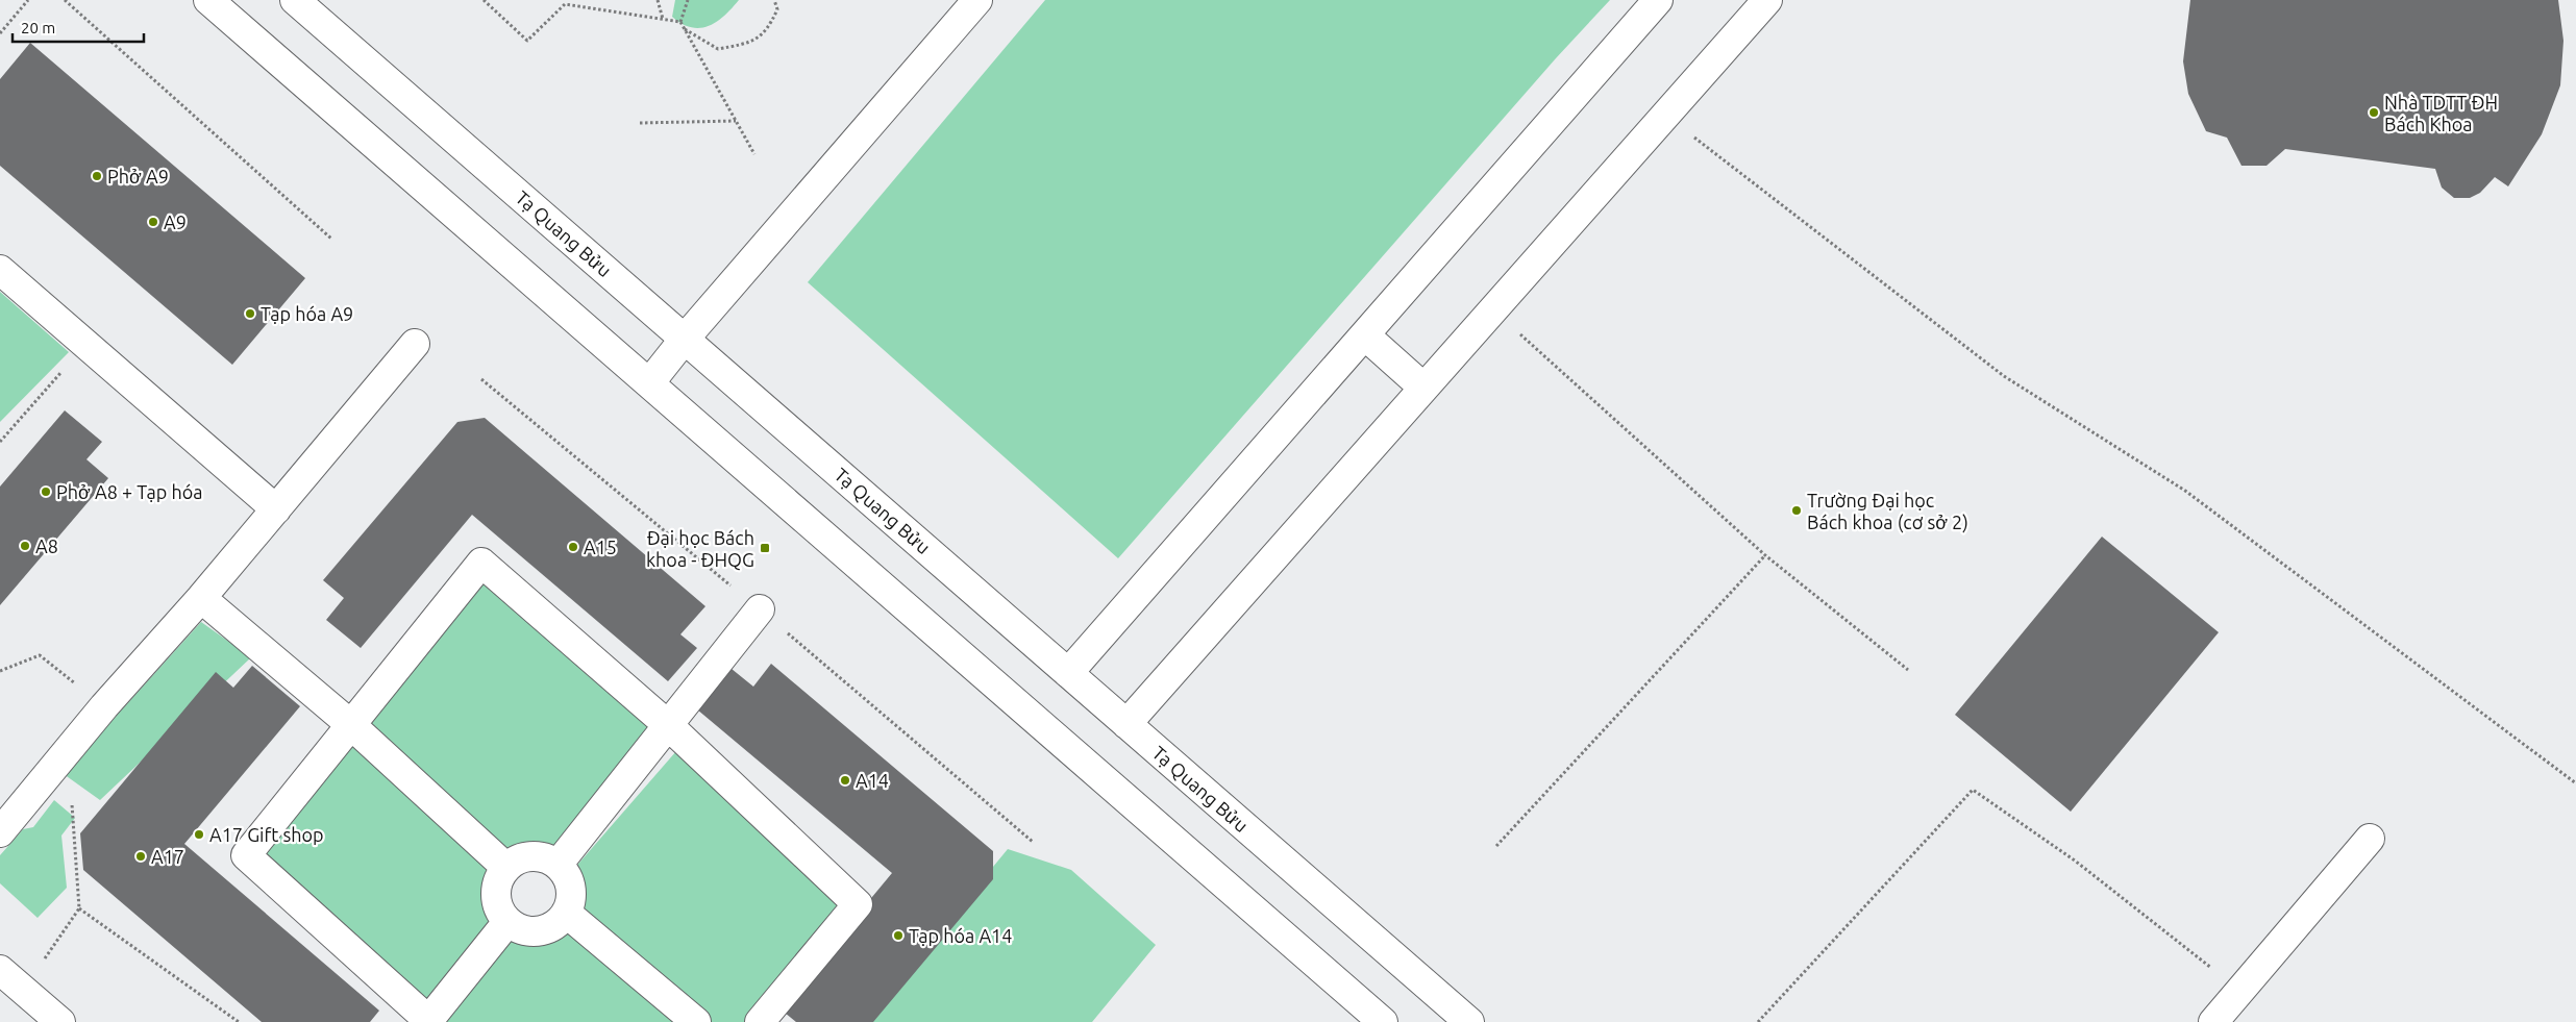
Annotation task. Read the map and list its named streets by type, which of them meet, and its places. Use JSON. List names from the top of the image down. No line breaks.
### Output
{"streets":{"street":["Tạ Quang Bửu"]},"places":{"other":["Nhà TDTT ĐH Bách Khoa","Phở A9","A9","Tạp hóa A9","Phở A8 + Tạp hóa","Trường Đại học Bách khoa (cơ sở 2)","A8","A15","A14","A17 Gift shop","A17","Tạp hóa A14"],"transit":["Đại học Bách khoa - ĐHQG"]},"scale_bar":"20 m"}
